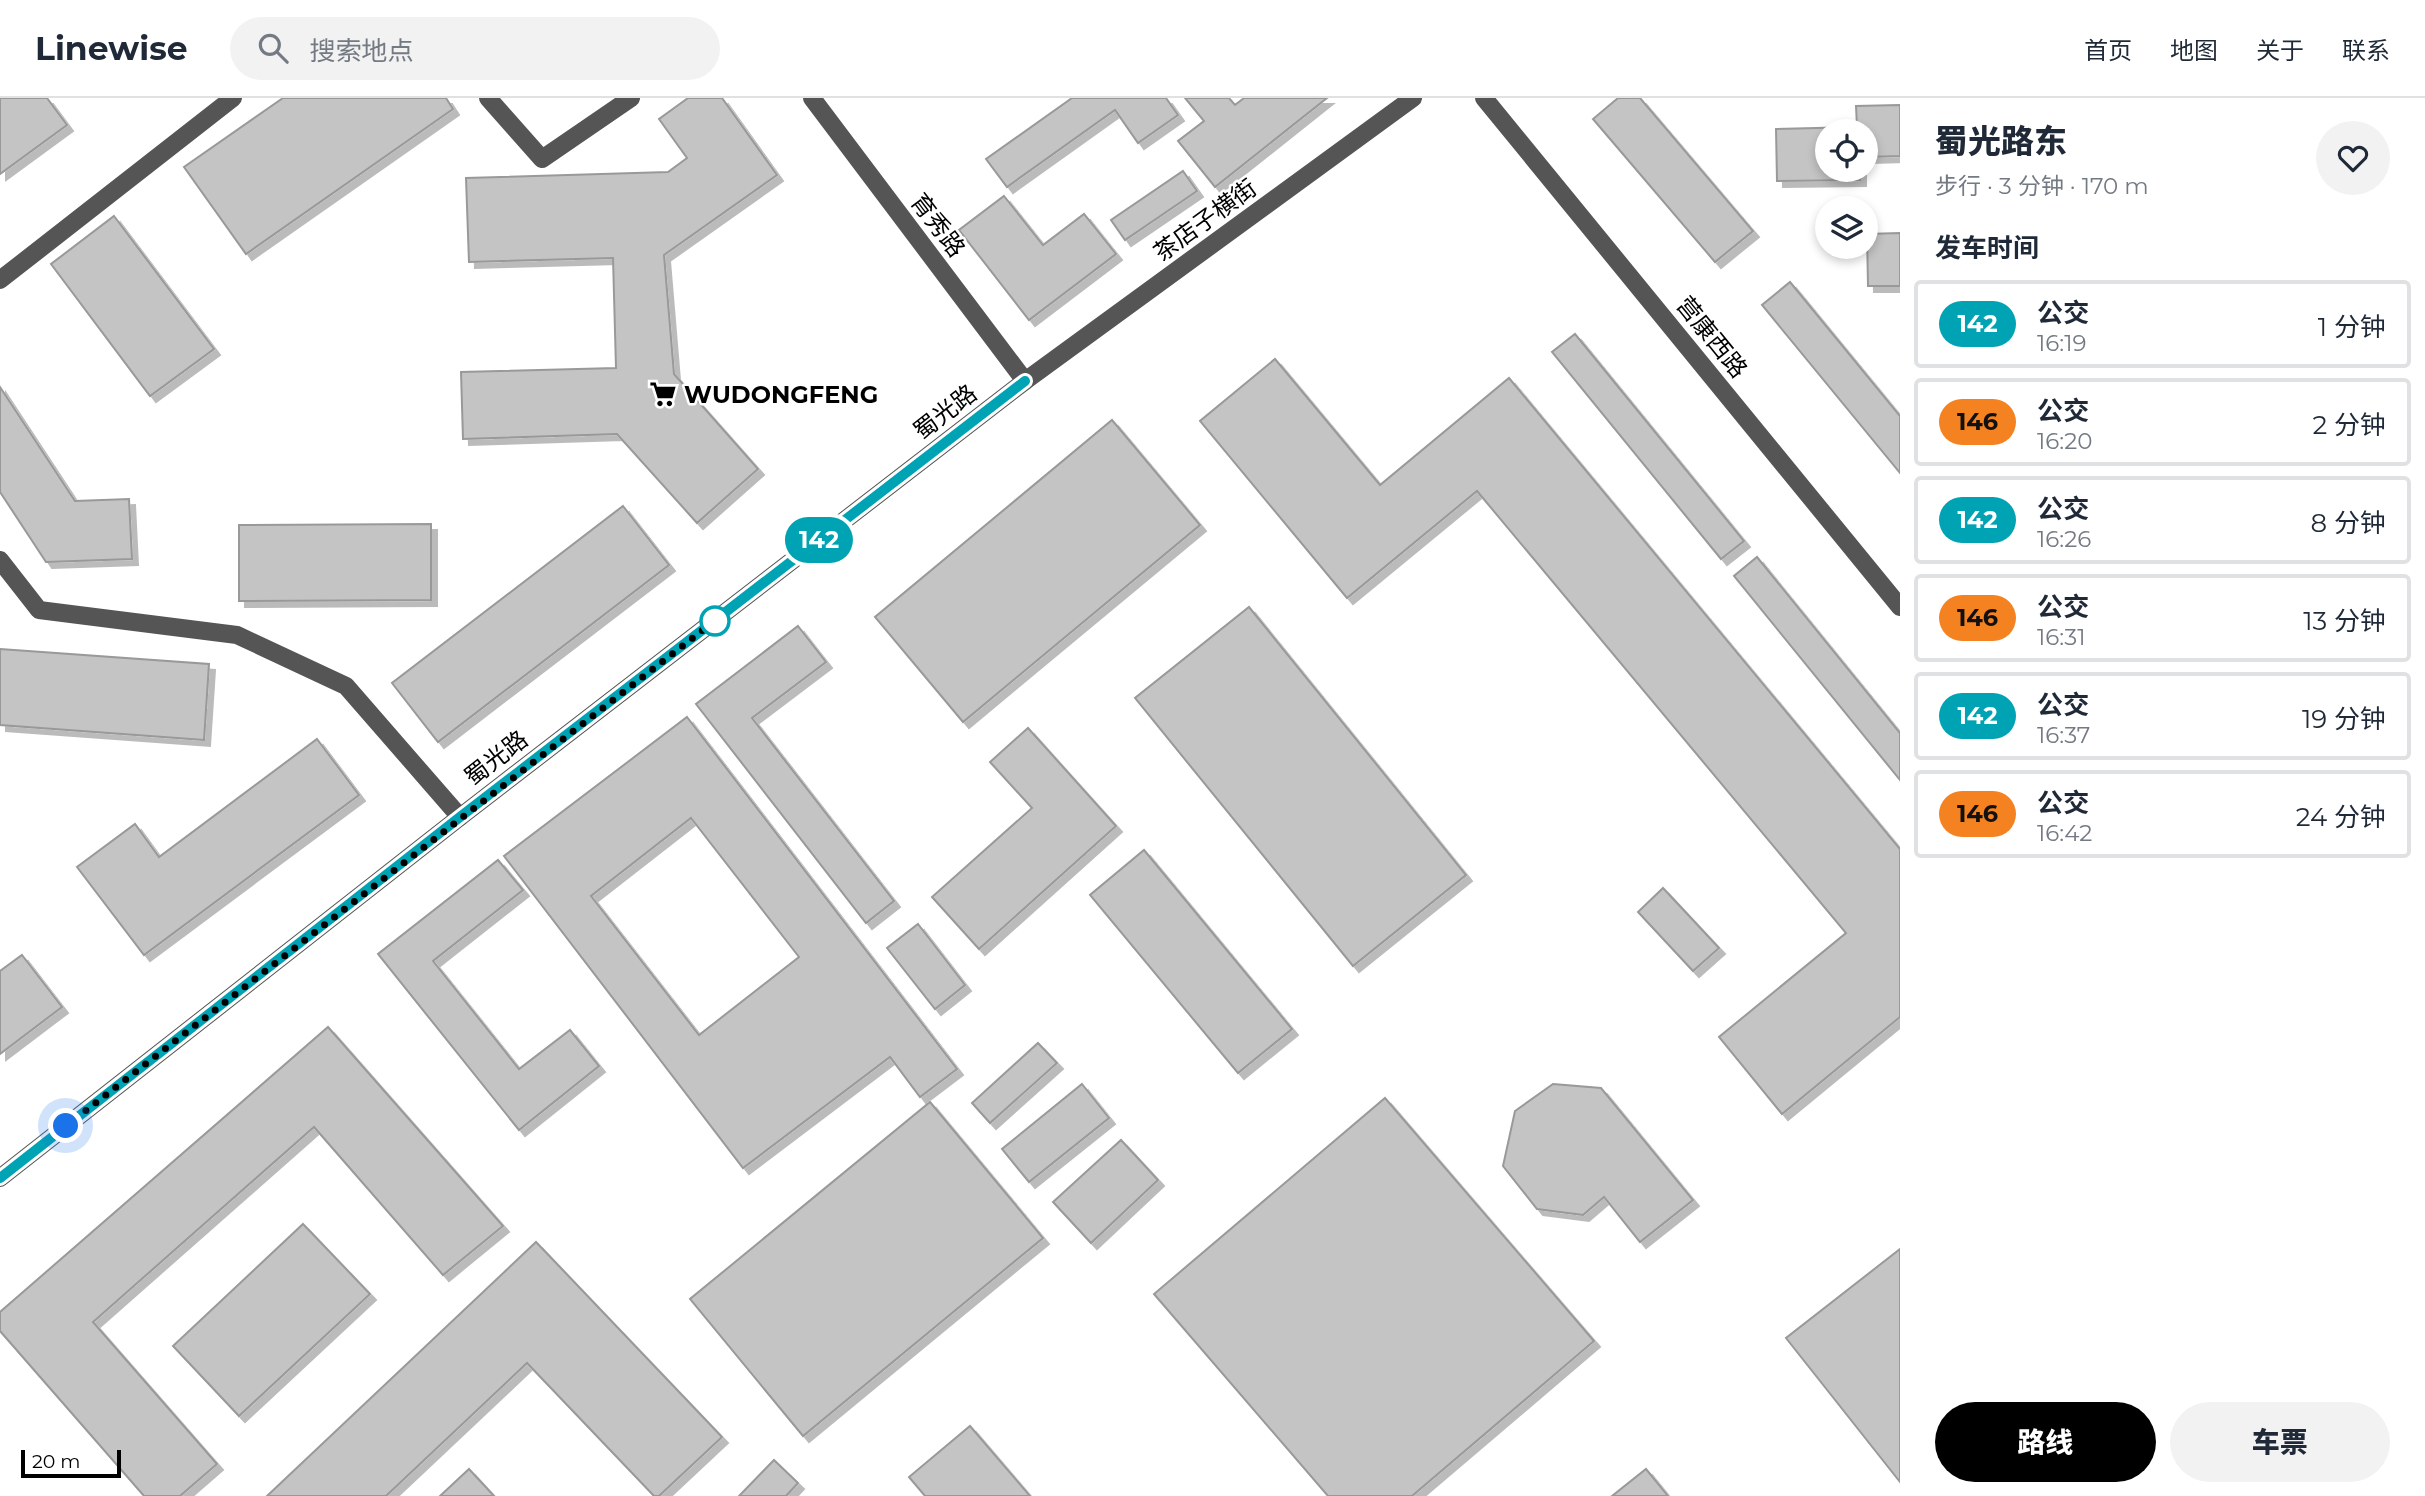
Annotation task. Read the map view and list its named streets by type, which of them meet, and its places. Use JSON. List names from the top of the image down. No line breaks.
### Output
{"streets":{"street":["茶店子横街","育秀路","营康西路","蜀光路"]},"crossings":[["茶店子横街","育秀路"],["茶店子横街","蜀光路"],["育秀路","蜀光路"]],"places":{"supermarket":["WUDONGFENG"]},"lines":["bus line 142"],"scale_bar":"20 m","page":{"header":"Linewise","search":"搜索地点","nav":["首页","地图","关于","联系"],"on_map":"142","heading":[["蜀光路东","步行 · 3 分钟 · 170 m"],"发车时间"],"list":[{"mark":"142","name":"公交","note":"16:19","value":"1 分钟"},{"mark":"146","name":"公交","note":"16:20","value":"2 分钟"},{"mark":"142","name":"公交","note":"16:26","value":"8 分钟"},{"mark":"146","name":"公交","note":"16:31","value":"13 分钟"},{"mark":"142","name":"公交","note":"16:37","value":"19 分钟"},{"mark":"146","name":"公交","note":"16:42","value":"24 分钟"}],"buttons":["路线","车票"],"scale":"20 m"}}
